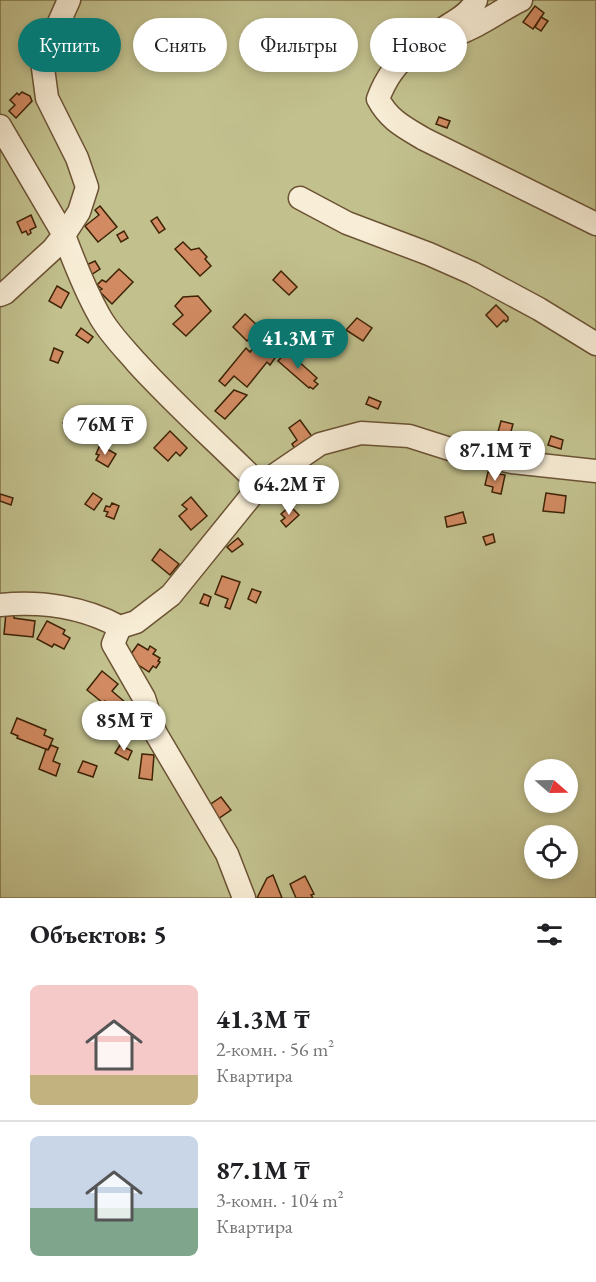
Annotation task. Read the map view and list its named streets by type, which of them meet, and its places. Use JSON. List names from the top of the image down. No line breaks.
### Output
{"north":"right","page":{"chip":["Купить","Снять","Фильтры","Новое"],"price":["41.3M ₸","76M ₸","87.1M ₸","64.2M ₸","85M ₸"],"heading":"Объектов: 5","list":[{"name":"41.3M ₸","note":"2-комн. · 56 m² · Квартира"},{"name":"87.1M ₸","note":"3-комн. · 104 m² · Квартира"}]}}
